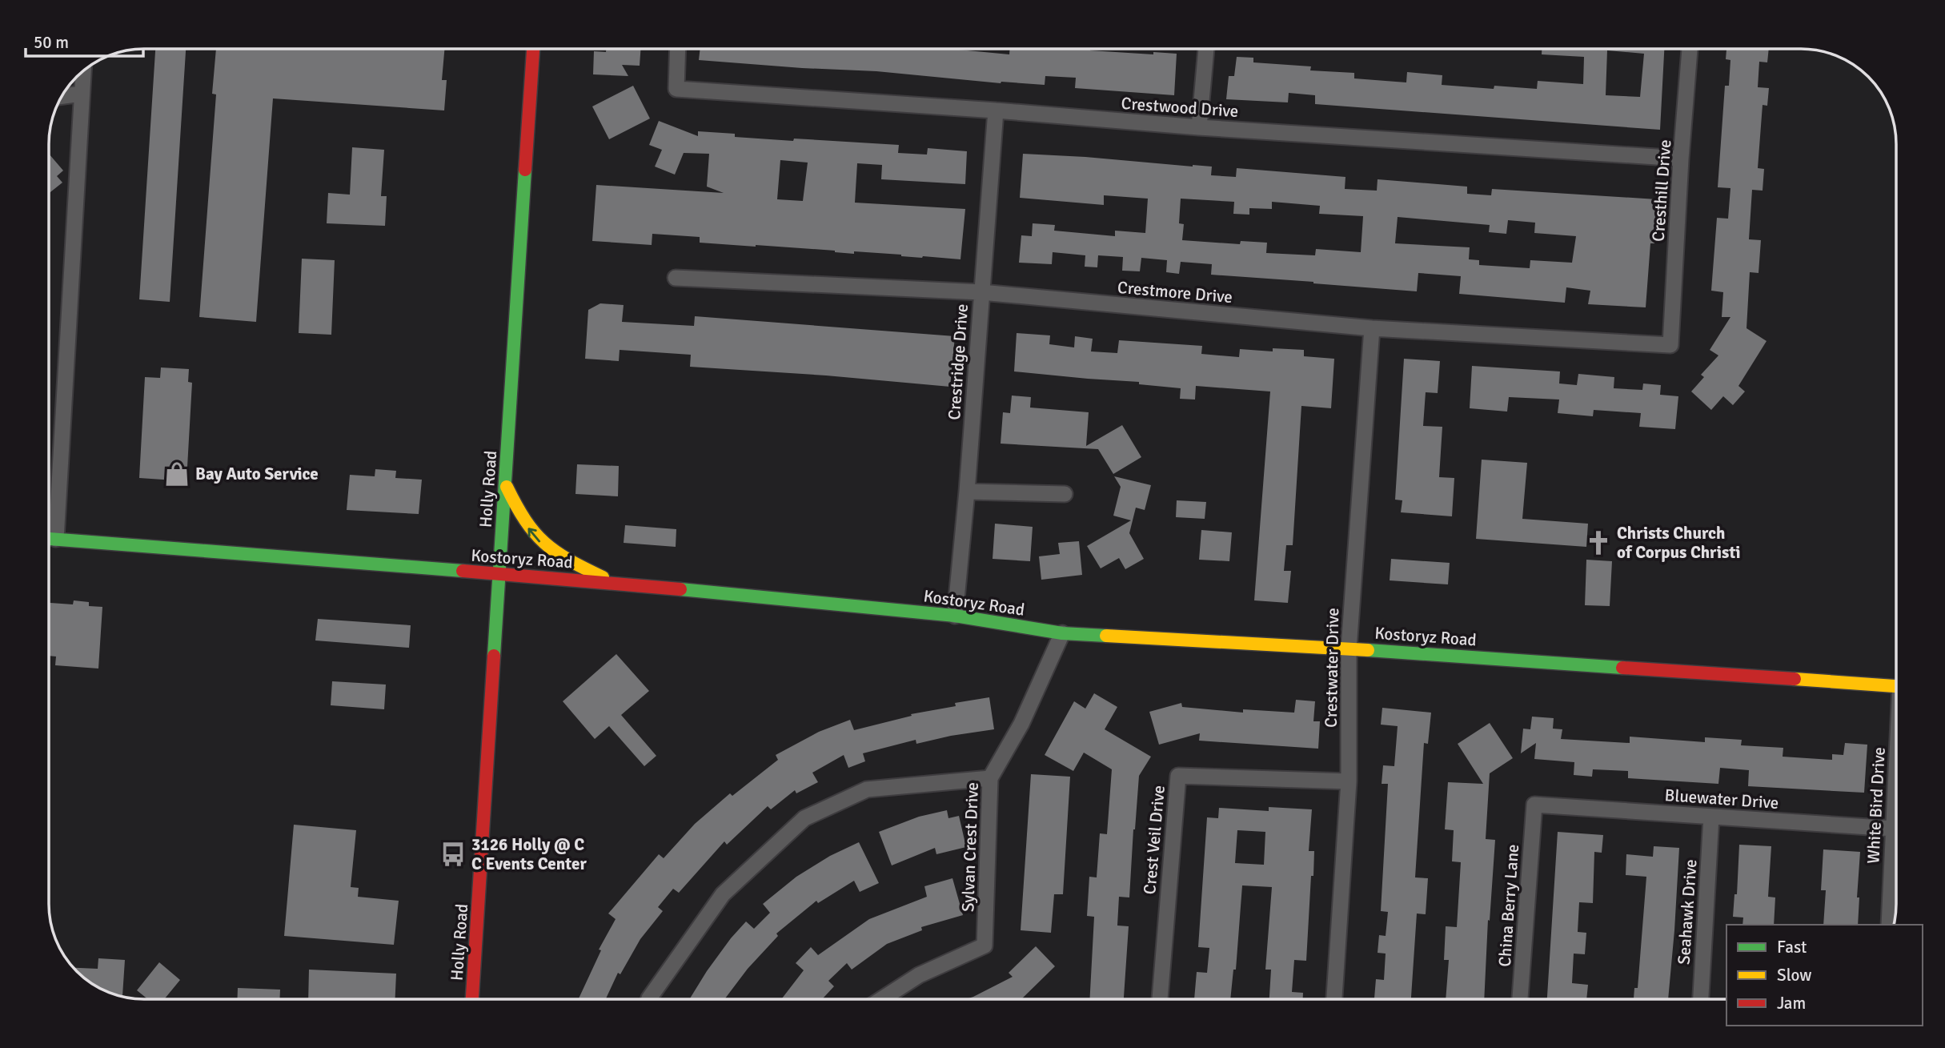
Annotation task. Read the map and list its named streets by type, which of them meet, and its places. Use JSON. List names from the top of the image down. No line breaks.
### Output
{"streets":{"main road":["Holly Road","Kostoryz Road"],"street":["Crestwood Drive","Cresthill Drive","Crestmore Drive","Crestridge Drive","Crestwater Drive","Bluewater Drive","White Bird Drive","Crest Veil Drive","Sylvan Crest Drive","China Berry Lane","Seahawk Drive"]},"crossings":[["Crestwood Drive","Cresthill Drive"],["Crestwood Drive","Crestridge Drive"],["Cresthill Drive","Crestmore Drive"],["Crestmore Drive","Crestridge Drive"],["Crestmore Drive","Crestwater Drive"],["Crestridge Drive","Kostoryz Road"],["Holly Road","Kostoryz Road"],["Kostoryz Road","Crestwater Drive"],["Kostoryz Road","Sylvan Crest Drive"],["Crestwater Drive","Crest Veil Drive"],["Bluewater Drive","China Berry Lane"],["Bluewater Drive","Seahawk Drive"]],"places":{"shop":["Bay Auto Service"],"church":["Christs Church of Corpus Christi"],"bus stop":["3126 Holly @ C C Events Center"]},"legend":["Fast","Slow","Jam"],"scale_bar":"50 m"}
